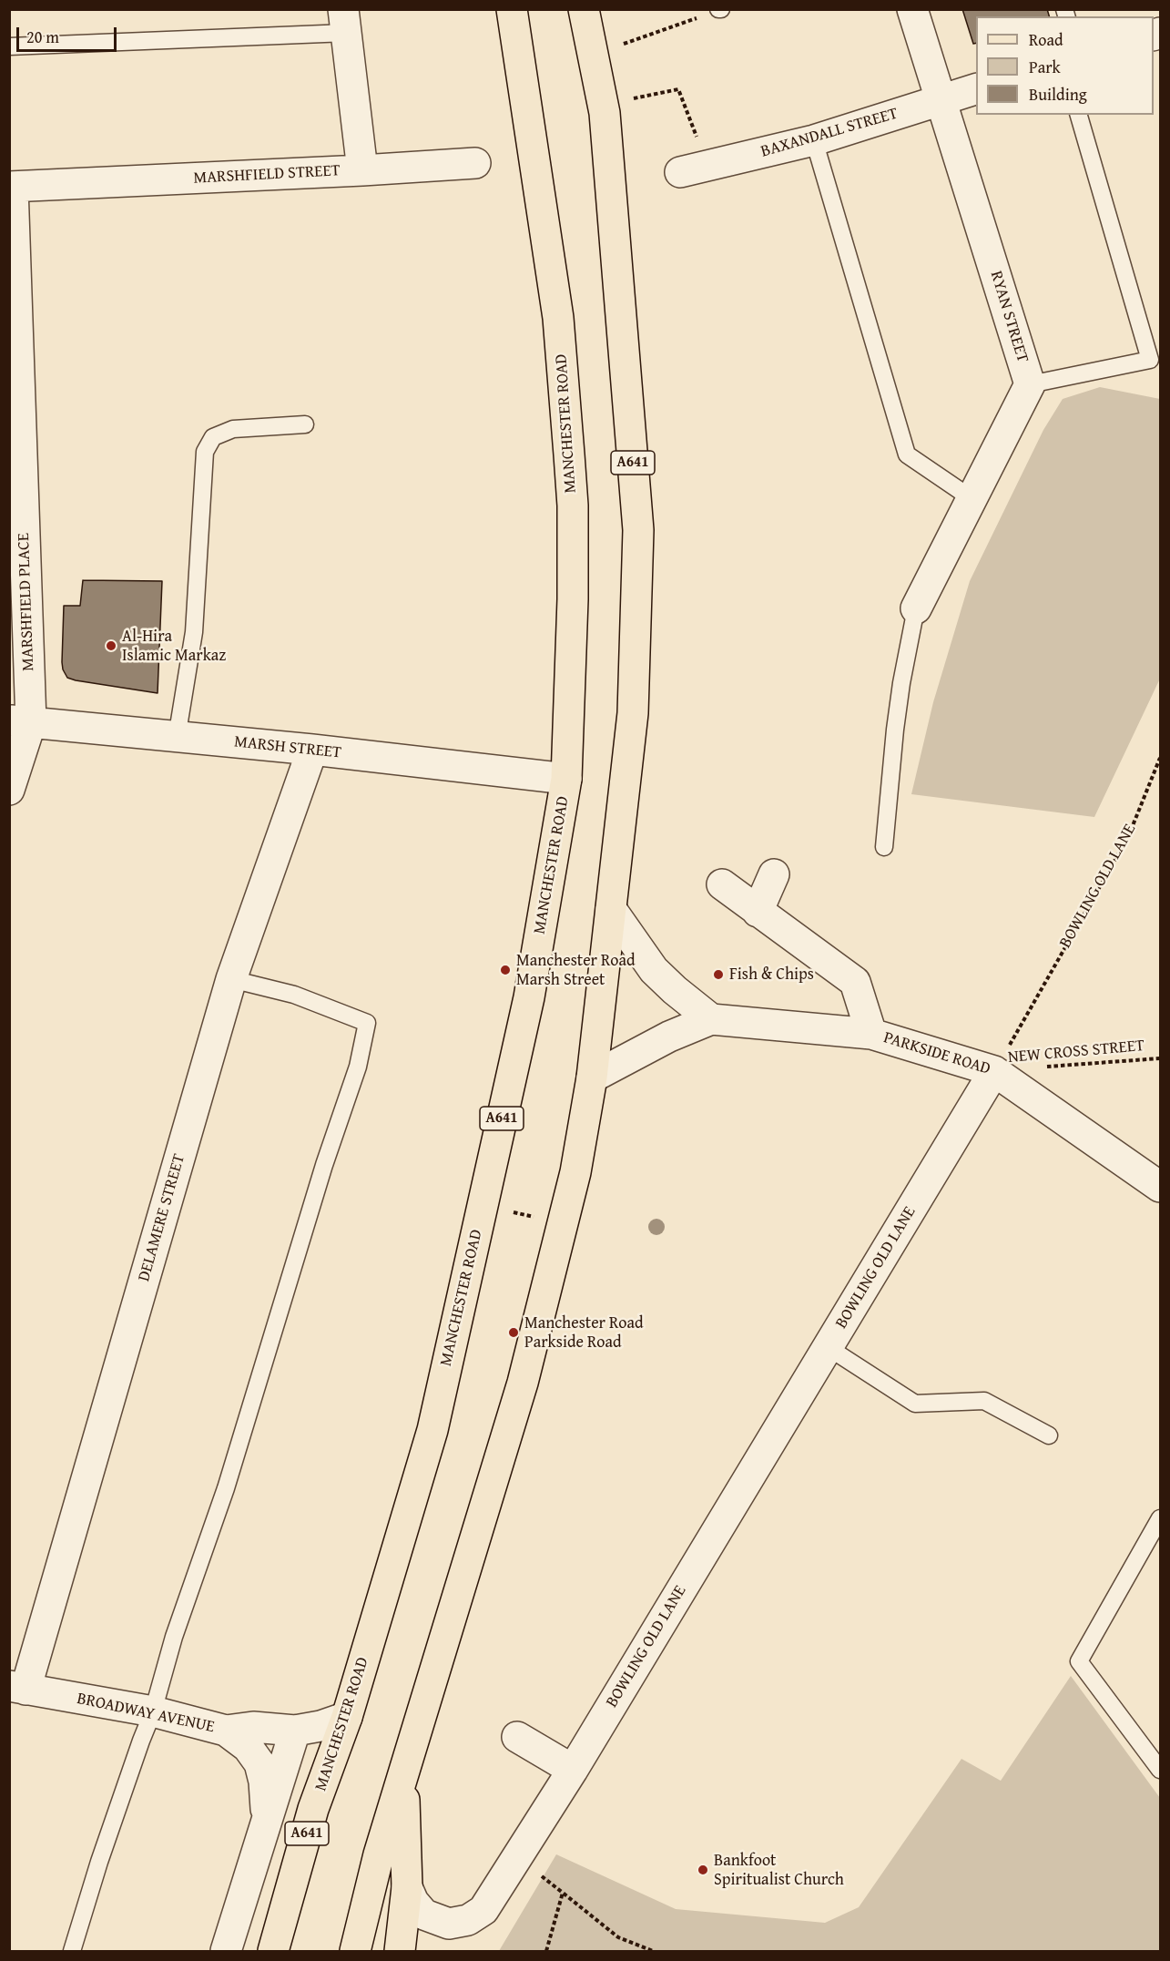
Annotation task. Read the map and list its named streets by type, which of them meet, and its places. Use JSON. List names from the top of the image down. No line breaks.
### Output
{"streets":{"main road":["MANCHESTER ROAD","A641"],"street":["BAXANDALL STREET","MARSHFIELD STREET","RYAN STREET","MARSHFIELD PLACE","MARSH STREET","BOWLING OLD LANE","PARKSIDE ROAD","DELAMERE STREET","BROADWAY AVENUE"],"path":["NEW CROSS STREET"]},"crossings":[["BAXANDALL STREET","RYAN STREET"],["MARSHFIELD STREET","MARSHFIELD PLACE"],["MANCHESTER ROAD","MARSH STREET"],["MANCHESTER ROAD","BROADWAY AVENUE"],["A641","PARKSIDE ROAD"],["MARSHFIELD PLACE","MARSH STREET"],["MARSH STREET","DELAMERE STREET"],["BOWLING OLD LANE","PARKSIDE ROAD"],["DELAMERE STREET","BROADWAY AVENUE"]],"places":["Al-Hira Islamic Markaz","Manchester Road Marsh Street","Fish & Chips","Manchester Road Parkside Road","Bankfoot Spiritualist Church"],"legend":["Road","Park","Building"],"scale_bar":"20 m"}
